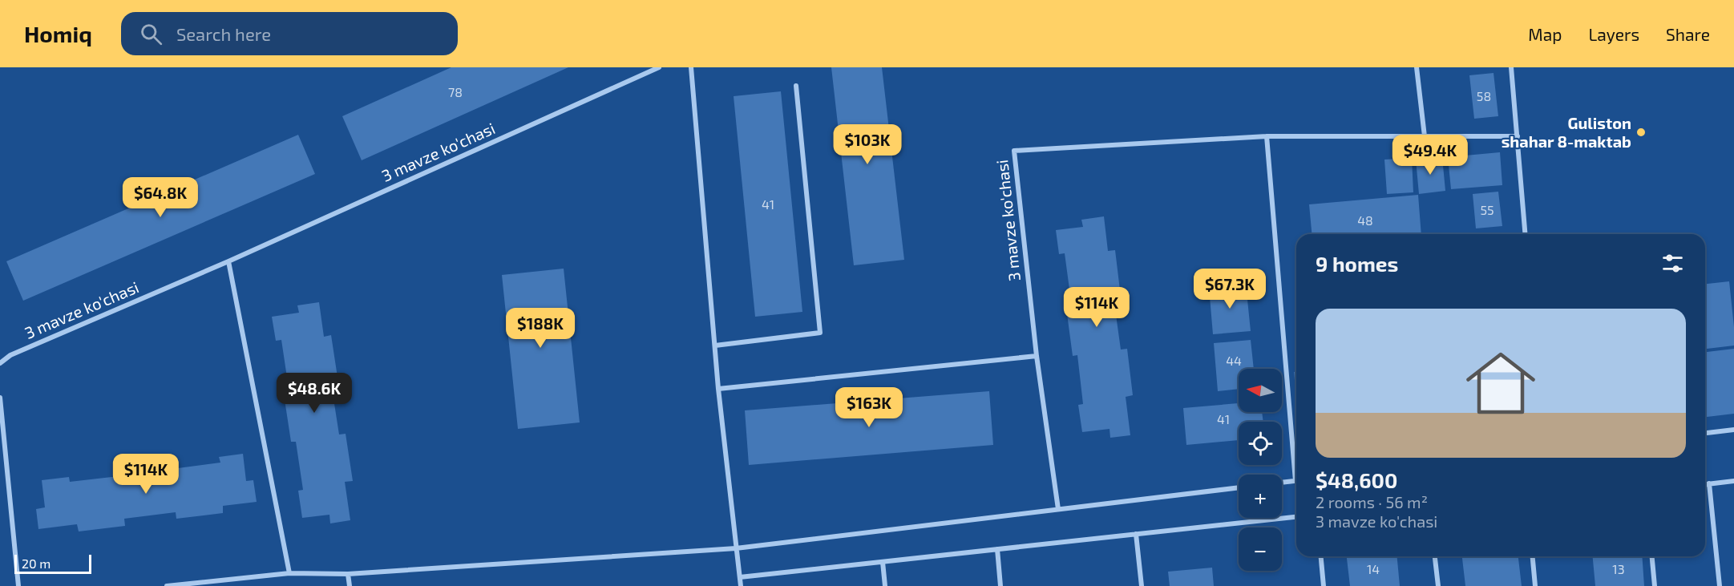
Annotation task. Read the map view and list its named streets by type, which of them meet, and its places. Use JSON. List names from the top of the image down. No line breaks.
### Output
{"streets":{"street":["3 mavze ko'chasi"]},"places":["Guliston shahar 8-maktab"],"house_numbers":["78","58","41","55","48","44","41","14","13"],"scale_bar":"20 m","north":"left","page":{"header":"Homiq","search":"Search here","nav":["Map","Layers","Share"],"price":["$103K","$49.4K","$64.8K","$67.3K","$114K","$188K","$48.6K","$163K","$114K"],"heading":"9 homes","list":[{"name":"$48,600","note":"2 rooms · 56 m² · 3 mavze ko'chasi"}],"map_buttons":["+","−"],"scale":"20 m"}}
